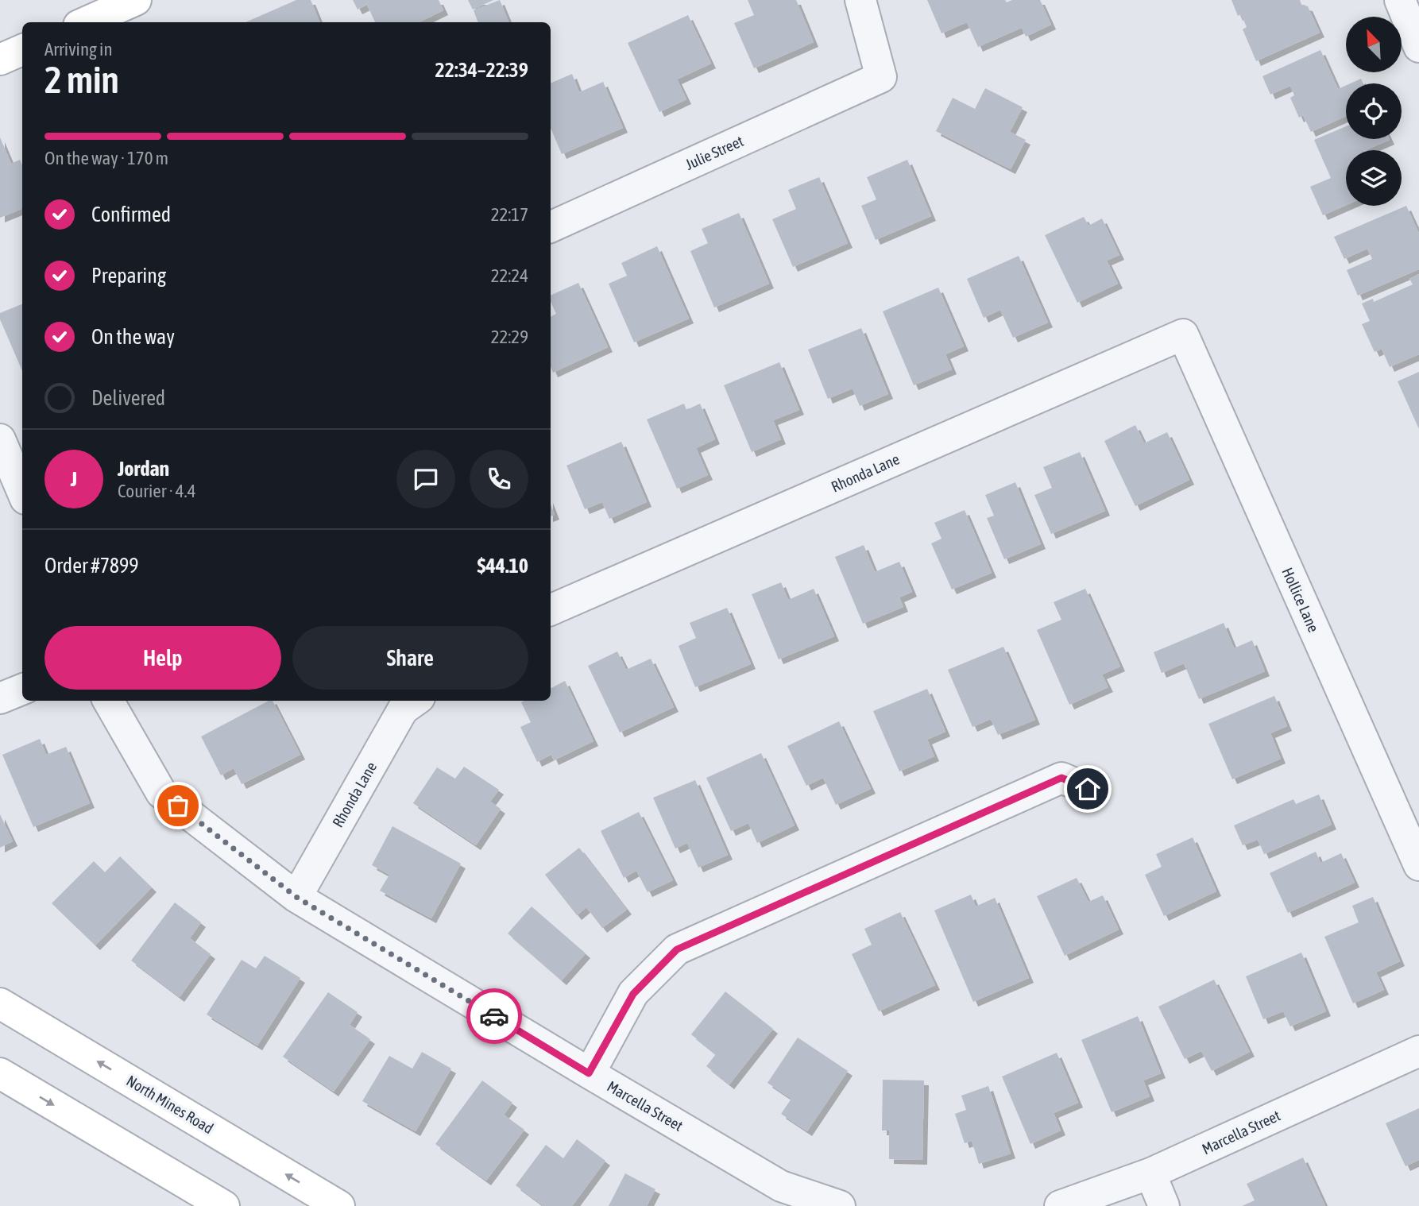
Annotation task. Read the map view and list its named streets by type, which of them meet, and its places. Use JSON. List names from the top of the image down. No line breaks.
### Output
{"streets":{"main road":["North Mines Road"],"street":["Julie Street","Rhonda Lane","Hollice Lane","Marcella Street"]},"crossings":[["Rhonda Lane","Hollice Lane"],["Rhonda Lane","Marcella Street"]],"north":"top left","page":{"heading":["2 min","Arriving in","22:34–22:39"],"panel":["Jordan","Courier · 4.4","Order #7899","$44.10"],"bar":"On the way · 170 m","list":[["Confirmed","22:17"],["Preparing","22:24"],["On the way","22:29"],"Delivered"],"round":"J","buttons":["Help","Share"]}}
